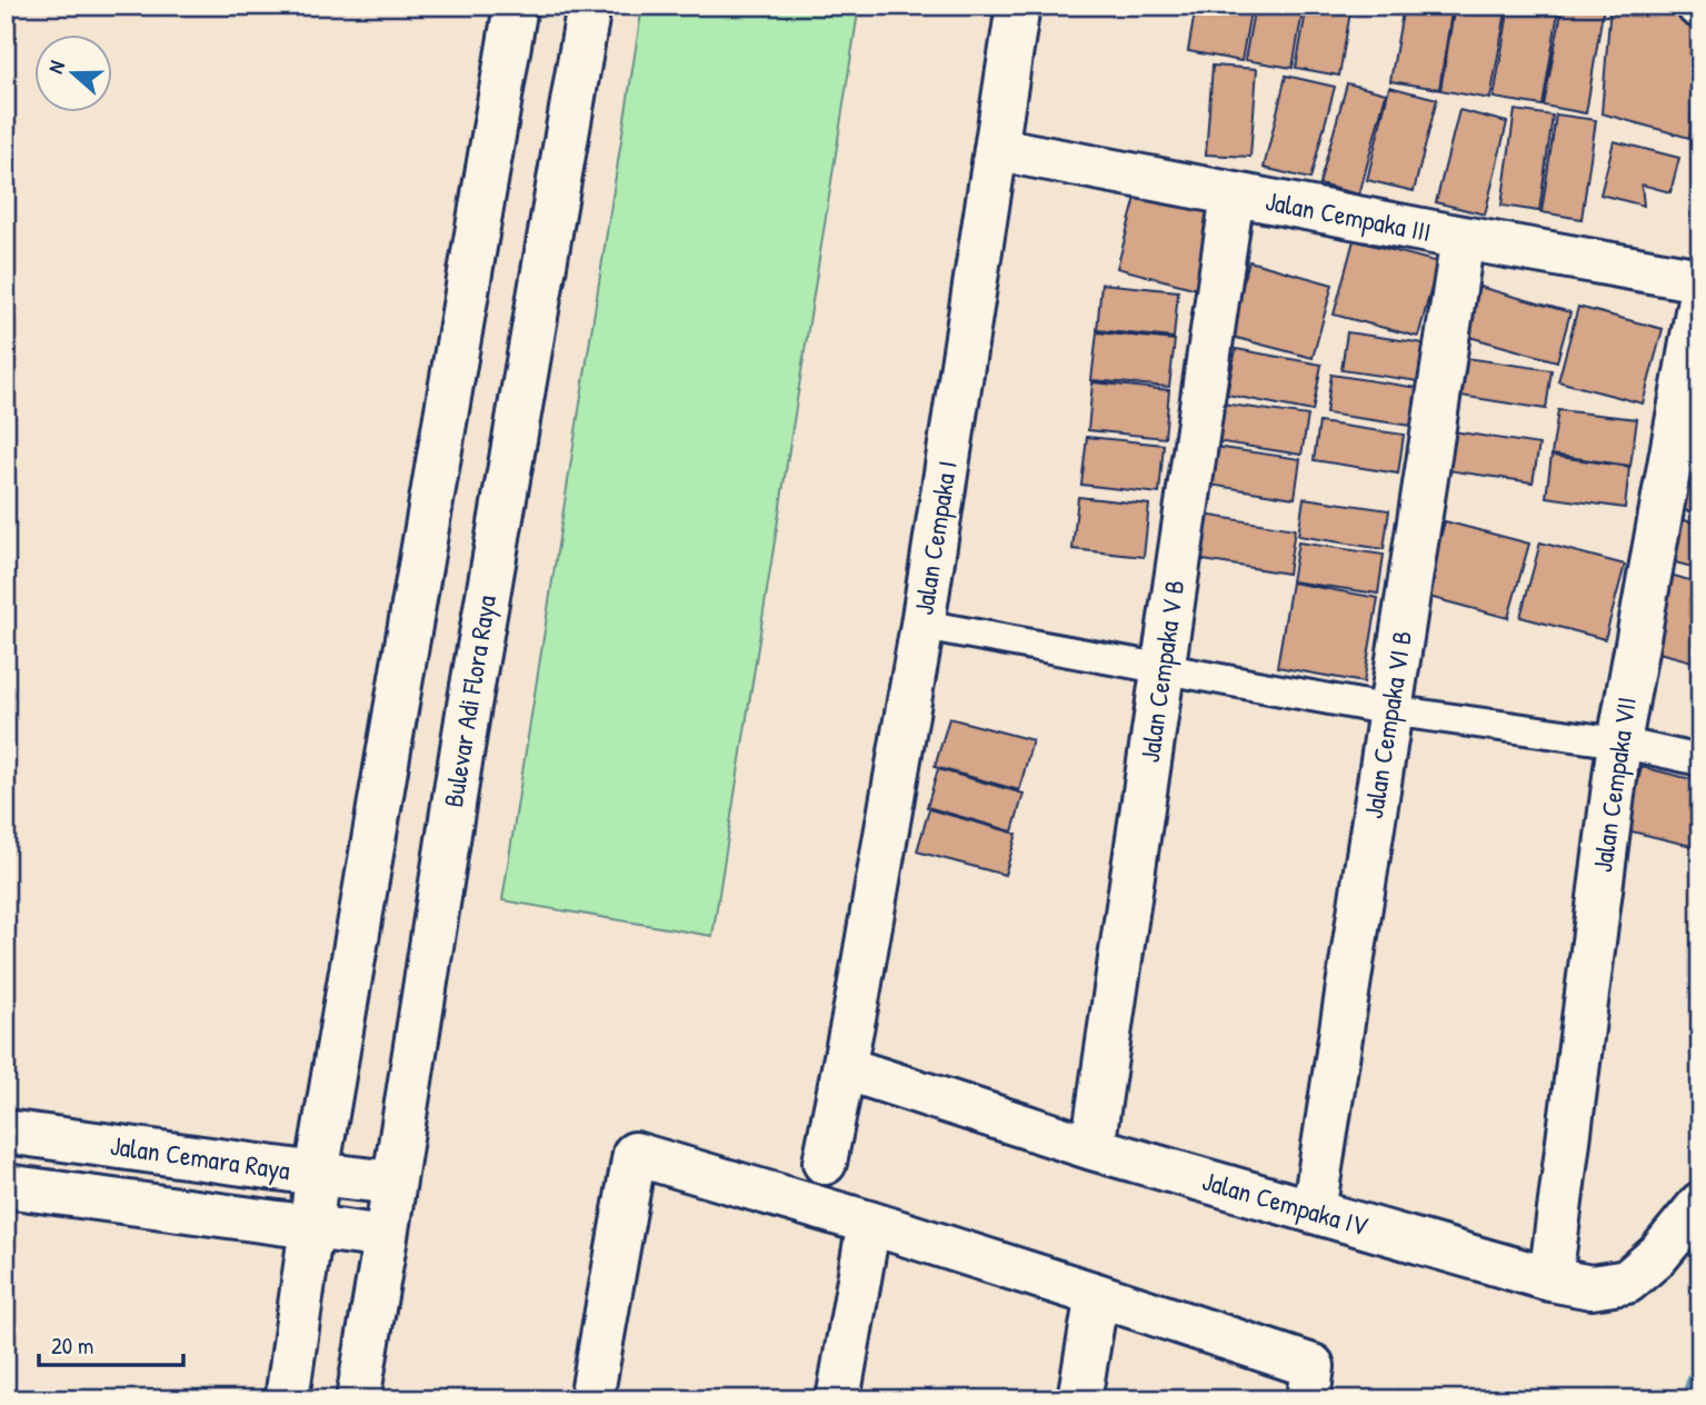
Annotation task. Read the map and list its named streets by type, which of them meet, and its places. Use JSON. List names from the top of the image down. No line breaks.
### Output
{"streets":{"street":["Jalan Cempaka III","Jalan Cempaka I","Jalan Cempaka V B","Bulevar Adi Flora Raya","Jalan Cempaka VI B","Jalan Cempaka VII","Jalan Cemara Raya","Jalan Cempaka IV"]},"crossings":[["Jalan Cempaka III","Jalan Cempaka I"],["Jalan Cempaka III","Jalan Cempaka V B"],["Jalan Cempaka III","Jalan Cempaka VI B"],["Jalan Cempaka I","Jalan Cempaka IV"],["Jalan Cempaka V B","Jalan Cempaka IV"],["Bulevar Adi Flora Raya","Jalan Cemara Raya"],["Jalan Cempaka VI B","Jalan Cempaka IV"],["Jalan Cempaka VII","Jalan Cempaka IV"]],"scale_bar":"20 m","north":"left"}
